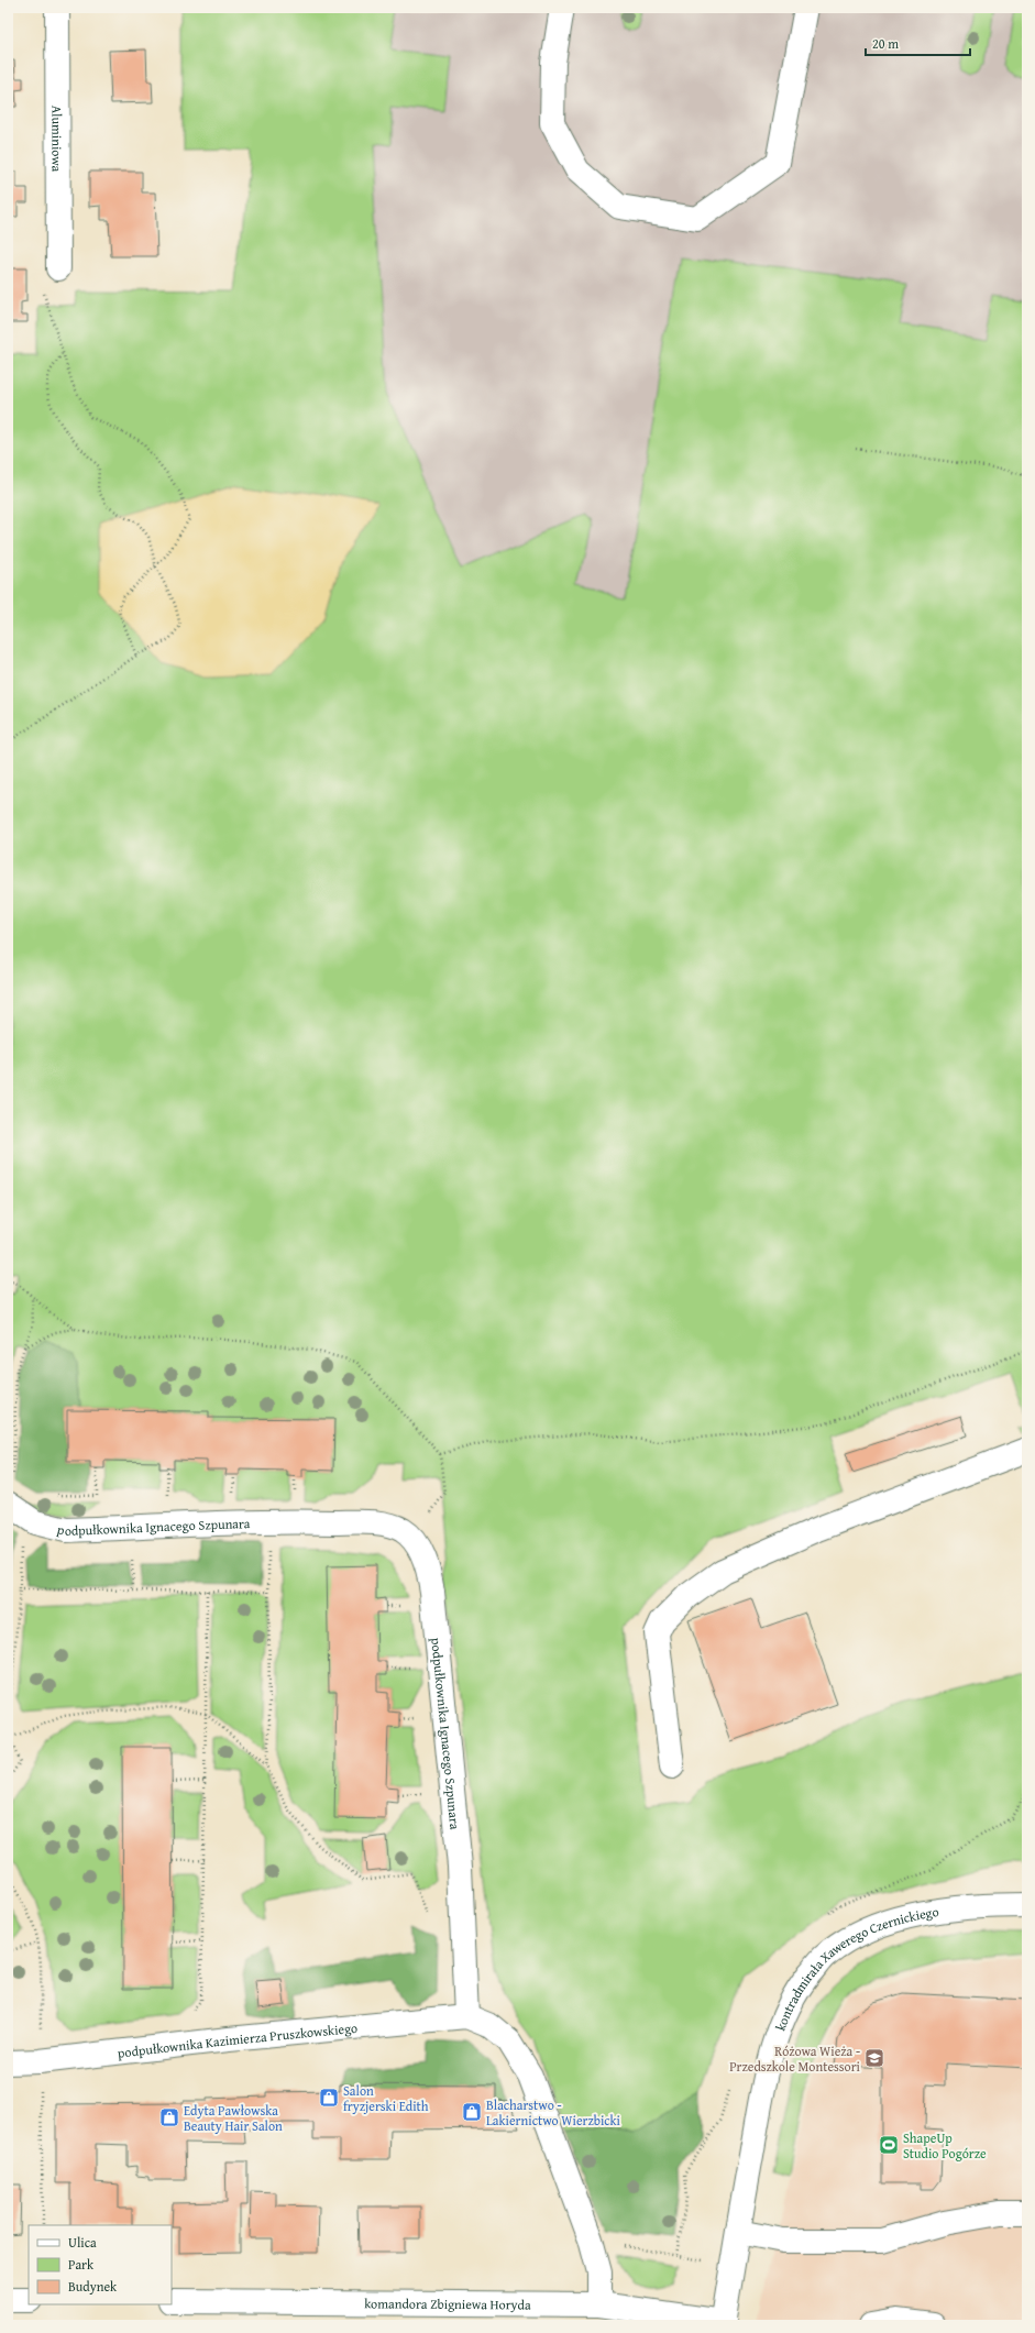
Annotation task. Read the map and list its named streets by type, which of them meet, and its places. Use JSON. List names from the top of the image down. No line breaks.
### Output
{"streets":{"street":["Aluminiowa","podpułkownika Ignacego Szpunara","kontradmirała Xawerego Czernickiego","podpułkownika Kazimierza Pruszkowskiego","komandora Zbigniewa Horyda"]},"crossings":[["podpułkownika Ignacego Szpunara","podpułkownika Kazimierza Pruszkowskiego"],["kontradmirała Xawerego Czernickiego","komandora Zbigniewa Horyda"]],"places":{"school or university":["Różowa Wieża - Przedszkole Montessori"],"shop":["Salon fryzjerski Edith","Blacharstwo - Lakiernictwo Wierzbicki","Edyta Pawłowska Beauty Hair Salon"],"sports":["ShapeUp Studio Pogórze"]},"legend":["Ulica","Park","Budynek"],"scale_bar":"20 m"}
